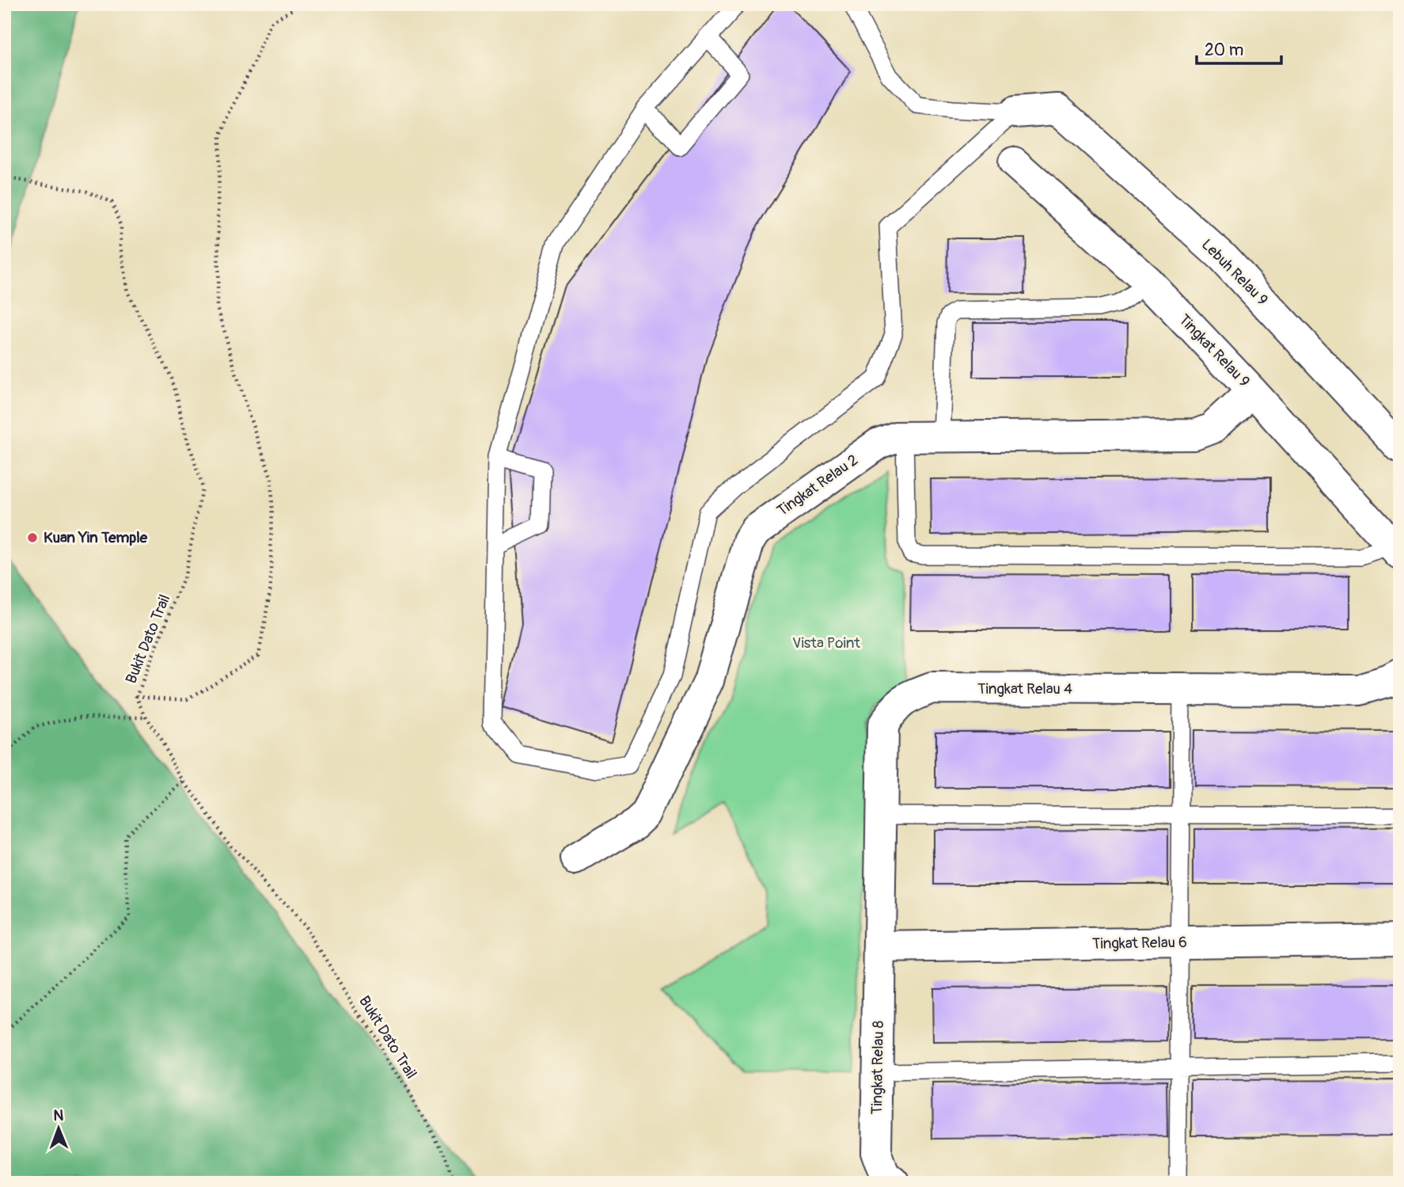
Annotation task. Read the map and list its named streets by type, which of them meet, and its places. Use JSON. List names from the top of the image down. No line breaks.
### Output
{"streets":{"street":["Lebuh Relau 9","Tingkat Relau 9","Tingkat Relau 2","Tingkat Relau 4","Tingkat Relau 6","Tingkat Relau 8"],"path":["Bukit Dato Trail"]},"crossings":[["Tingkat Relau 9","Tingkat Relau 2"],["Tingkat Relau 4","Tingkat Relau 6"],["Tingkat Relau 4","Tingkat Relau 8"],["Tingkat Relau 6","Tingkat Relau 8"]],"parks":["Vista Point"],"places":["Kuan Yin Temple"],"scale_bar":"20 m","north":"top"}
